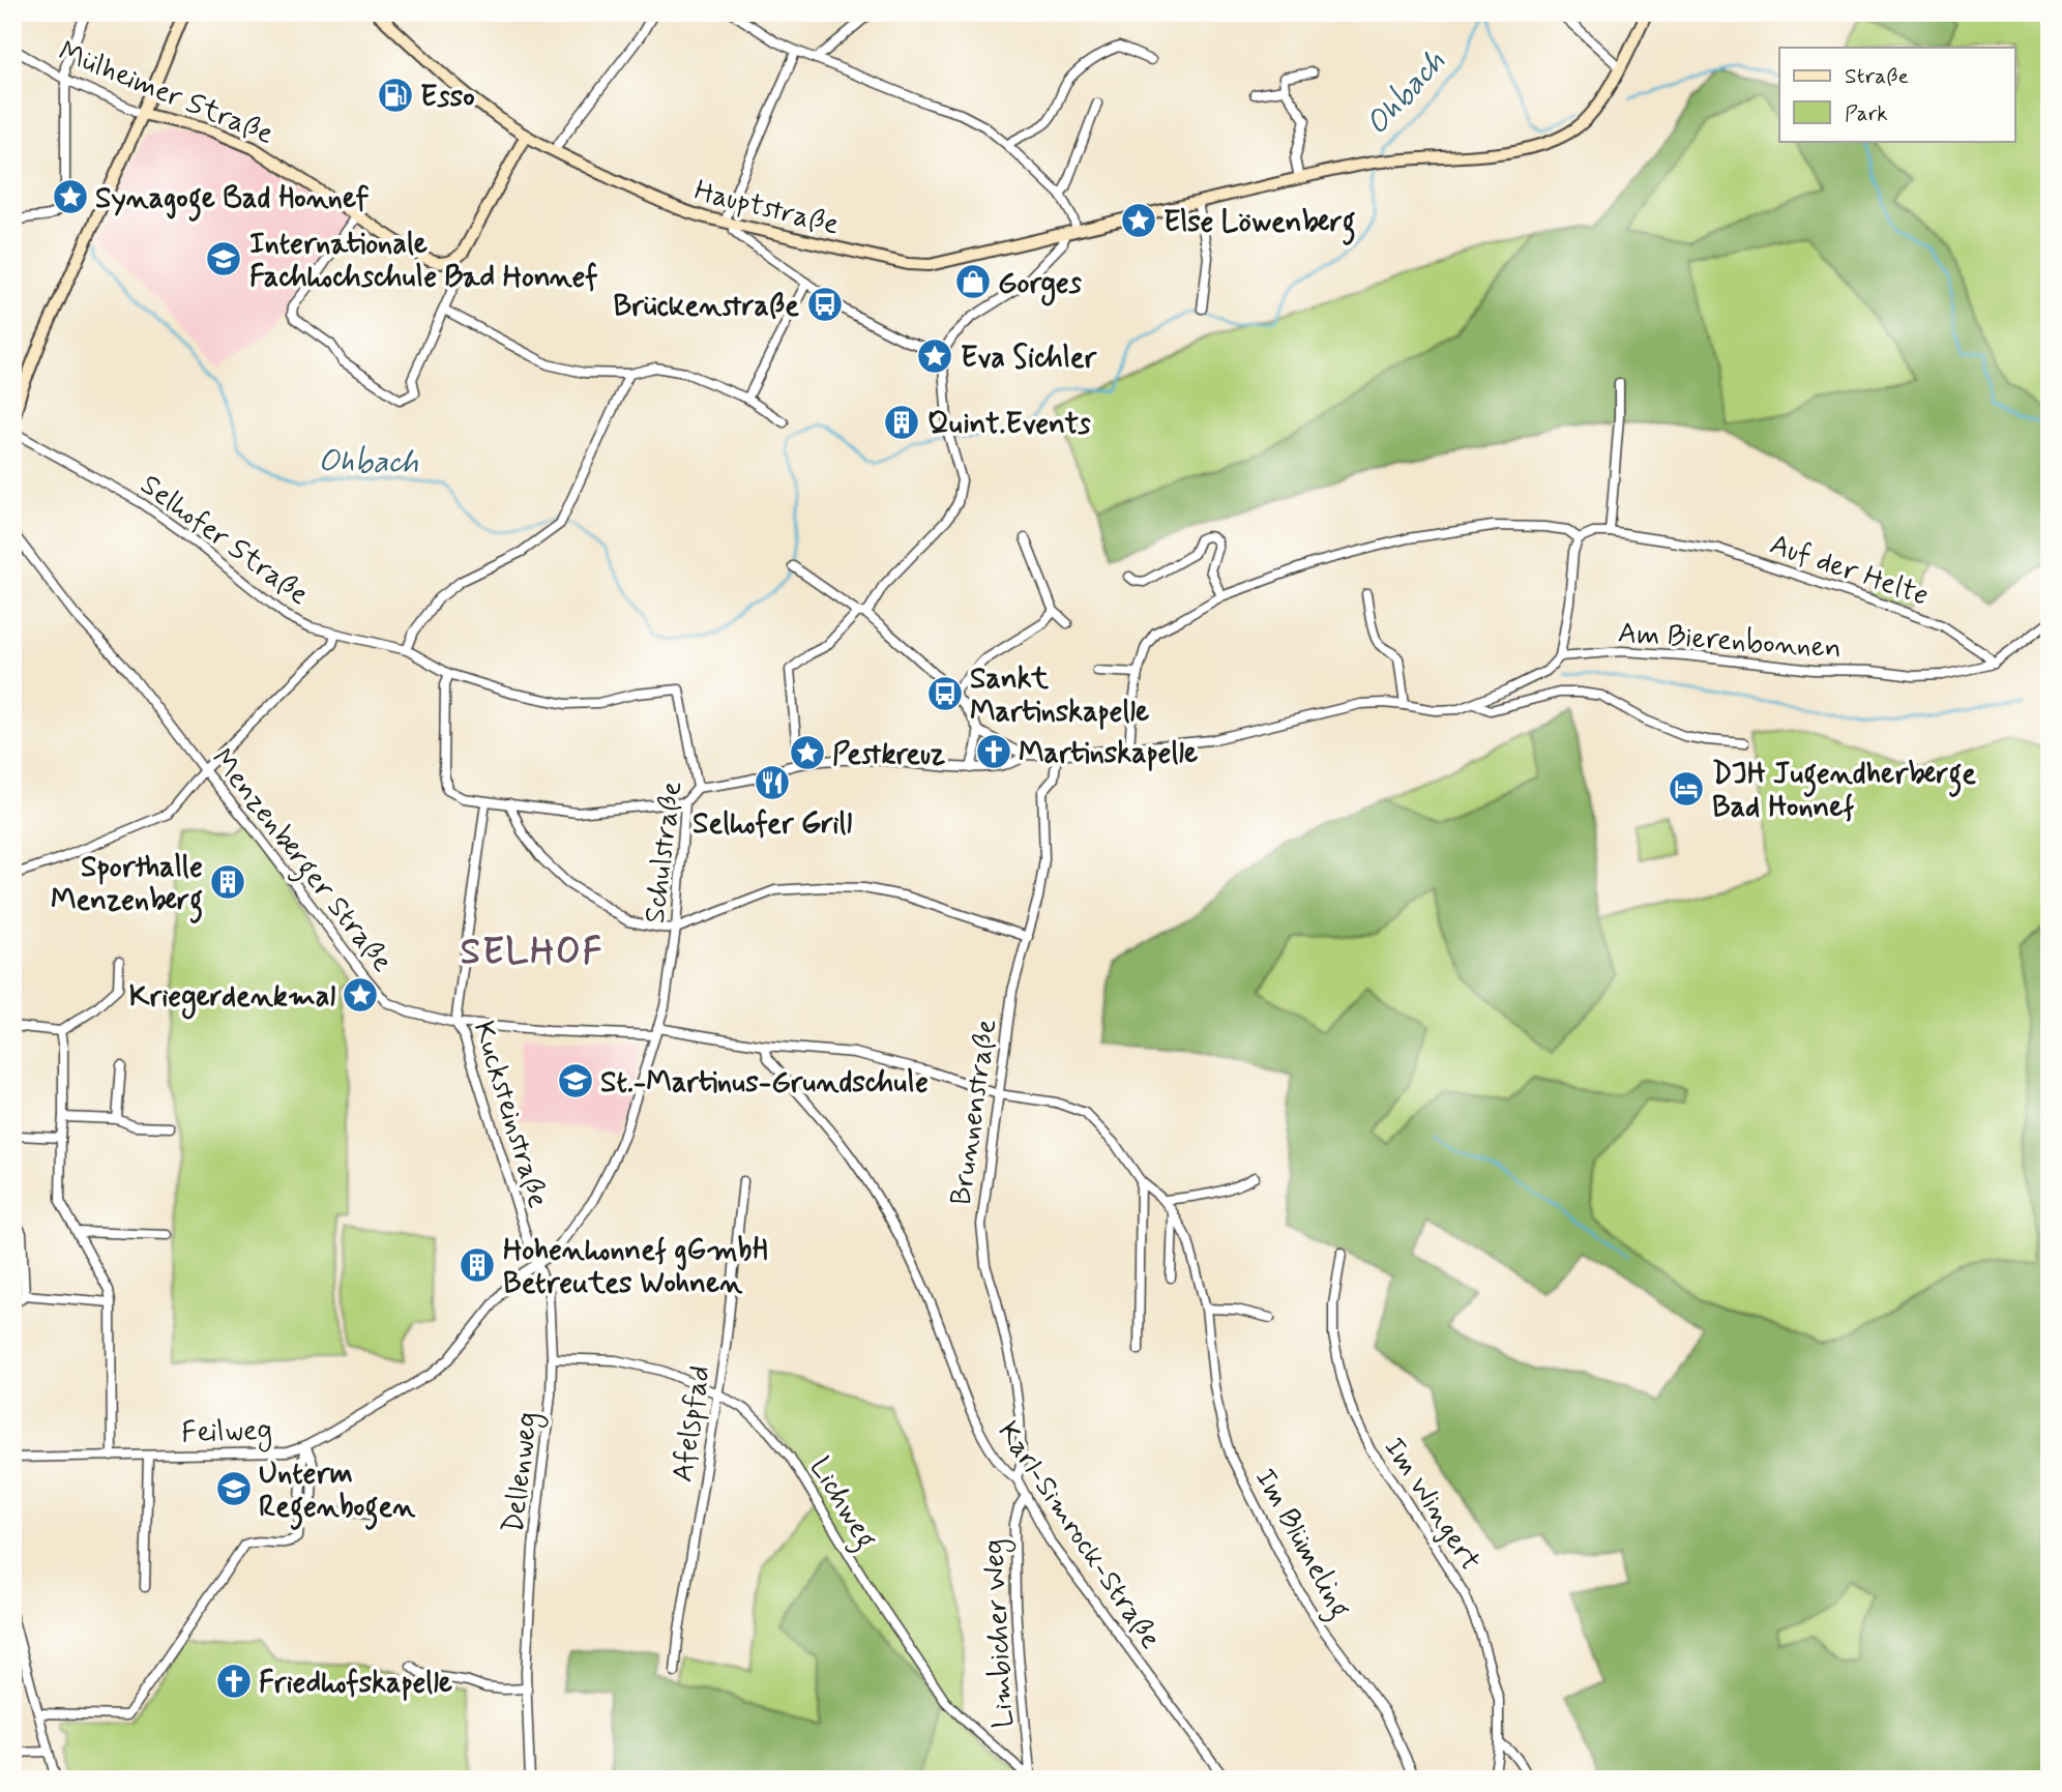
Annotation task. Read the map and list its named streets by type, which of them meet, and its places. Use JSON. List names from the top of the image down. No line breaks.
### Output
{"streets":{"main road":["Mülheimer Straße","Hauptstraße"],"street":["Selhofer Straße","Auf der Helte","Am Bierenbonnen","Schulstraße","Menzenberger Straße","Brunnenstraße","Kucksteinstraße","Afelspfad","Feilweg","Dellenweg","Lichweg","Im Wingert","Karl-Simrock-Straße","Im Blümeling","Limbicher Weg"]},"crossings":[["Selhofer Straße","Schulstraße"],["Auf der Helte","Am Bierenbonnen"],["Schulstraße","Menzenberger Straße"],["Schulstraße","Kucksteinstraße"],["Schulstraße","Feilweg"],["Schulstraße","Dellenweg"],["Menzenberger Straße","Brunnenstraße"],["Menzenberger Straße","Kucksteinstraße"],["Menzenberger Straße","Karl-Simrock-Straße"],["Menzenberger Straße","Im Blümeling"],["Brunnenstraße","Karl-Simrock-Straße"],["Brunnenstraße","Im Blümeling"],["Kucksteinstraße","Feilweg"],["Kucksteinstraße","Dellenweg"],["Afelspfad","Lichweg"],["Feilweg","Dellenweg"],["Dellenweg","Lichweg"],["Lichweg","Limbicher Weg"],["Karl-Simrock-Straße","Limbicher Weg"]],"districts":["SELHOF"],"water":["Ohbach"],"places":{"fuel station":["Esso"],"place":["Synagoge Bad Honnef","Else Löwenberg","Eva Sichler","Pestkreuz","Kriegerdenkmal"],"school or university":["Internationale Fachhochschule Bad Honnef","St.-Martinus-Grundschule","Unterm Regenbogen"],"shop":["Gorges"],"bus stop":["Brückenstraße","Sankt Martinskapelle"],"building":["Quint.Events","Sporthalle Menzenberg","Hohenhonnef gGmbH Betreutes Wohnen"],"church":["Martinskapelle","Friedhofskapelle"],"restaurant":["Selhofer Grill"],"hotel":["DJH Jugendherberge Bad Honnef"]},"legend":["Straße","Park"]}
